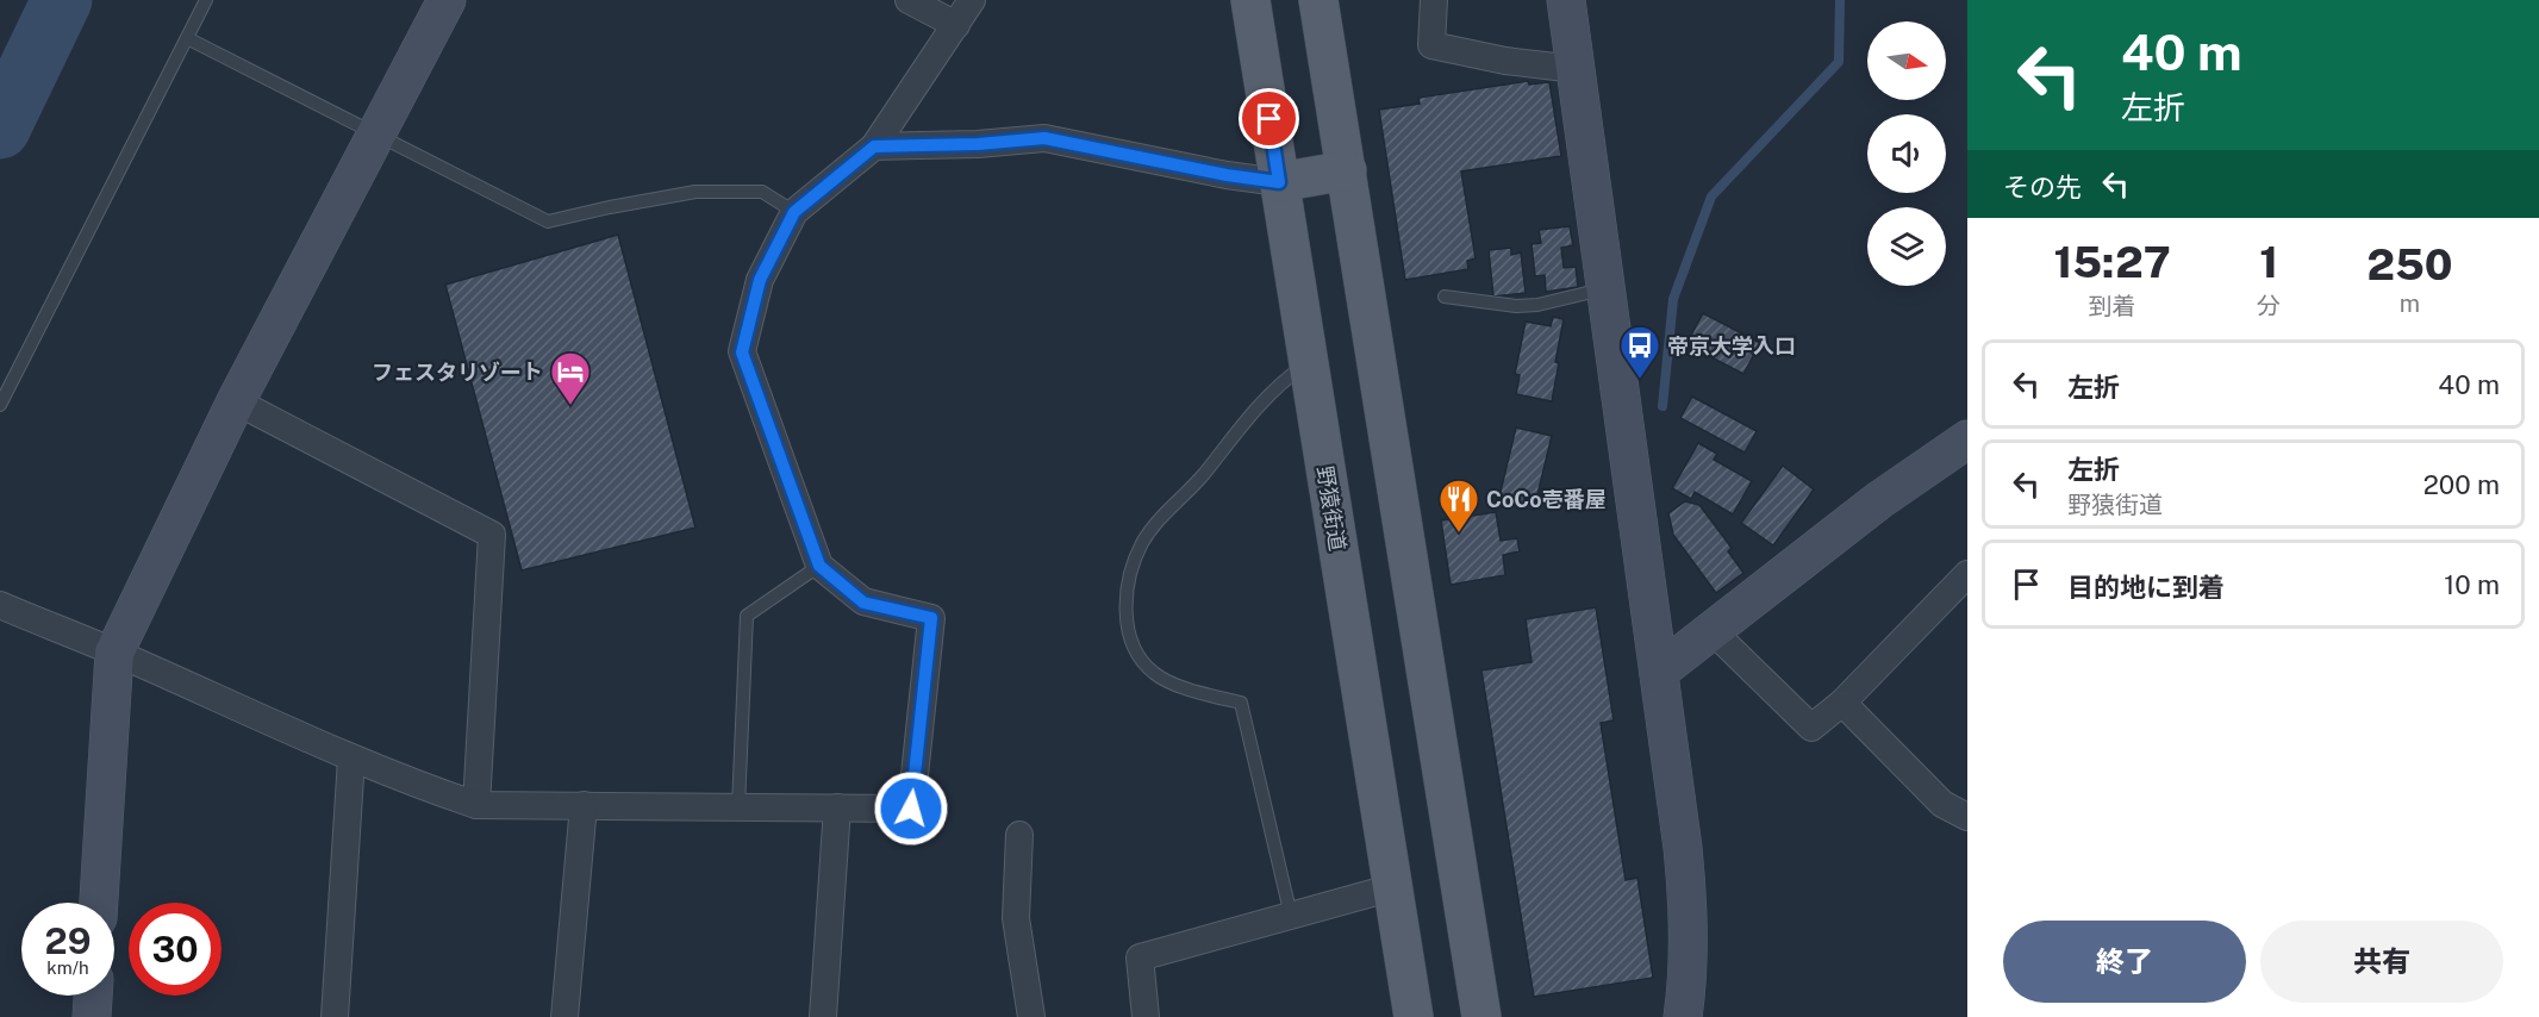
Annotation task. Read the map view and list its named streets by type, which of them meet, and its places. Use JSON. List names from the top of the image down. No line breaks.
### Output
{"streets":{"main road":["野猿街道"]},"places":{"bus stop":["帝京大学入口"],"hotel":["フェスタリゾート"],"restaurant":["CoCo壱番屋"]},"north":"right","page":{"turn":["40 m","左折"],"then":"その先","eta":["15:27","到着","1","分","250","m"],"list":[{"name":"左折","value":"40 m"},{"name":"左折","note":"野猿街道","value":"200 m"},{"name":"目的地に到着","value":"10 m"}],"speed":"29 km/h","limit":"30","buttons":["終了","共有"]}}
